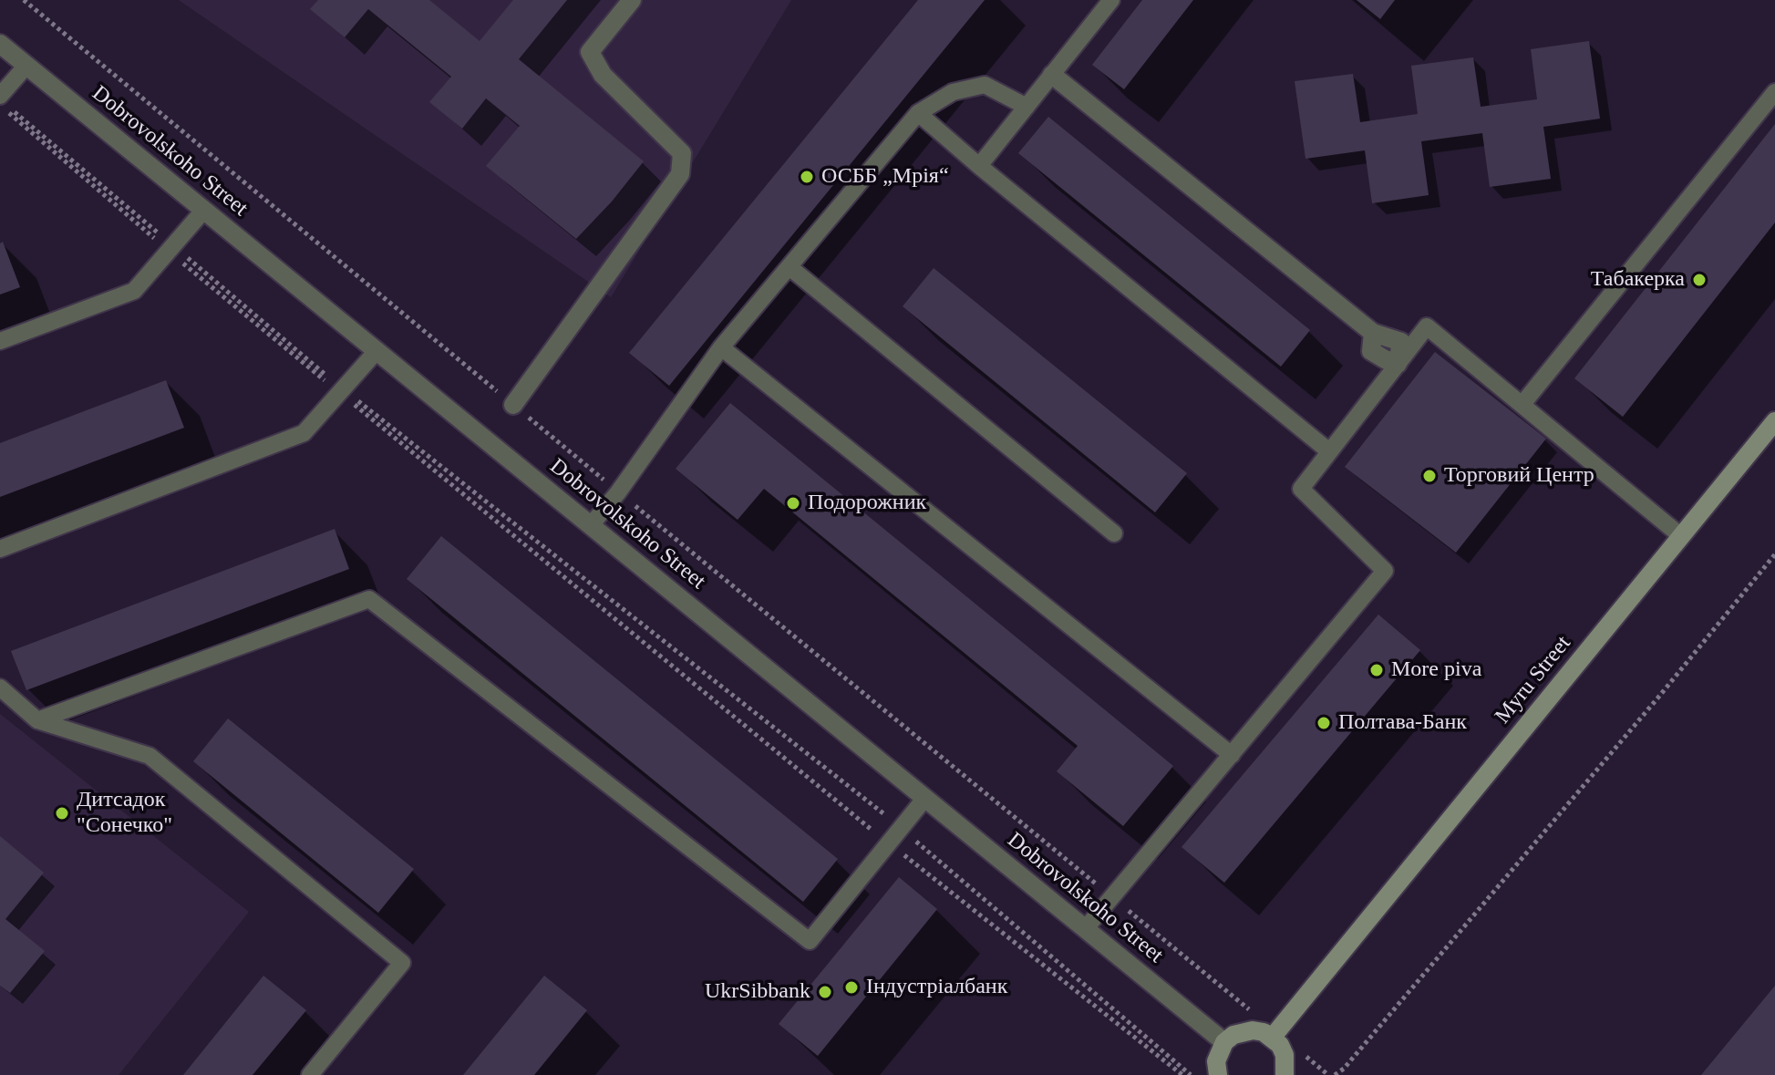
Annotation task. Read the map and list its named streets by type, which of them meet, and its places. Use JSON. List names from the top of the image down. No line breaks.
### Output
{"streets":{"main road":["Myru Street"],"street":["Dobrovolskoho Street"]},"places":["ОСББ „Мрія“","Табакерка","Торговий Центр","Подорожник","More piva","Полтава-Банк","Дитсадок \"Сонечко\"","Індустріалбанк","UkrSibbank"]}
